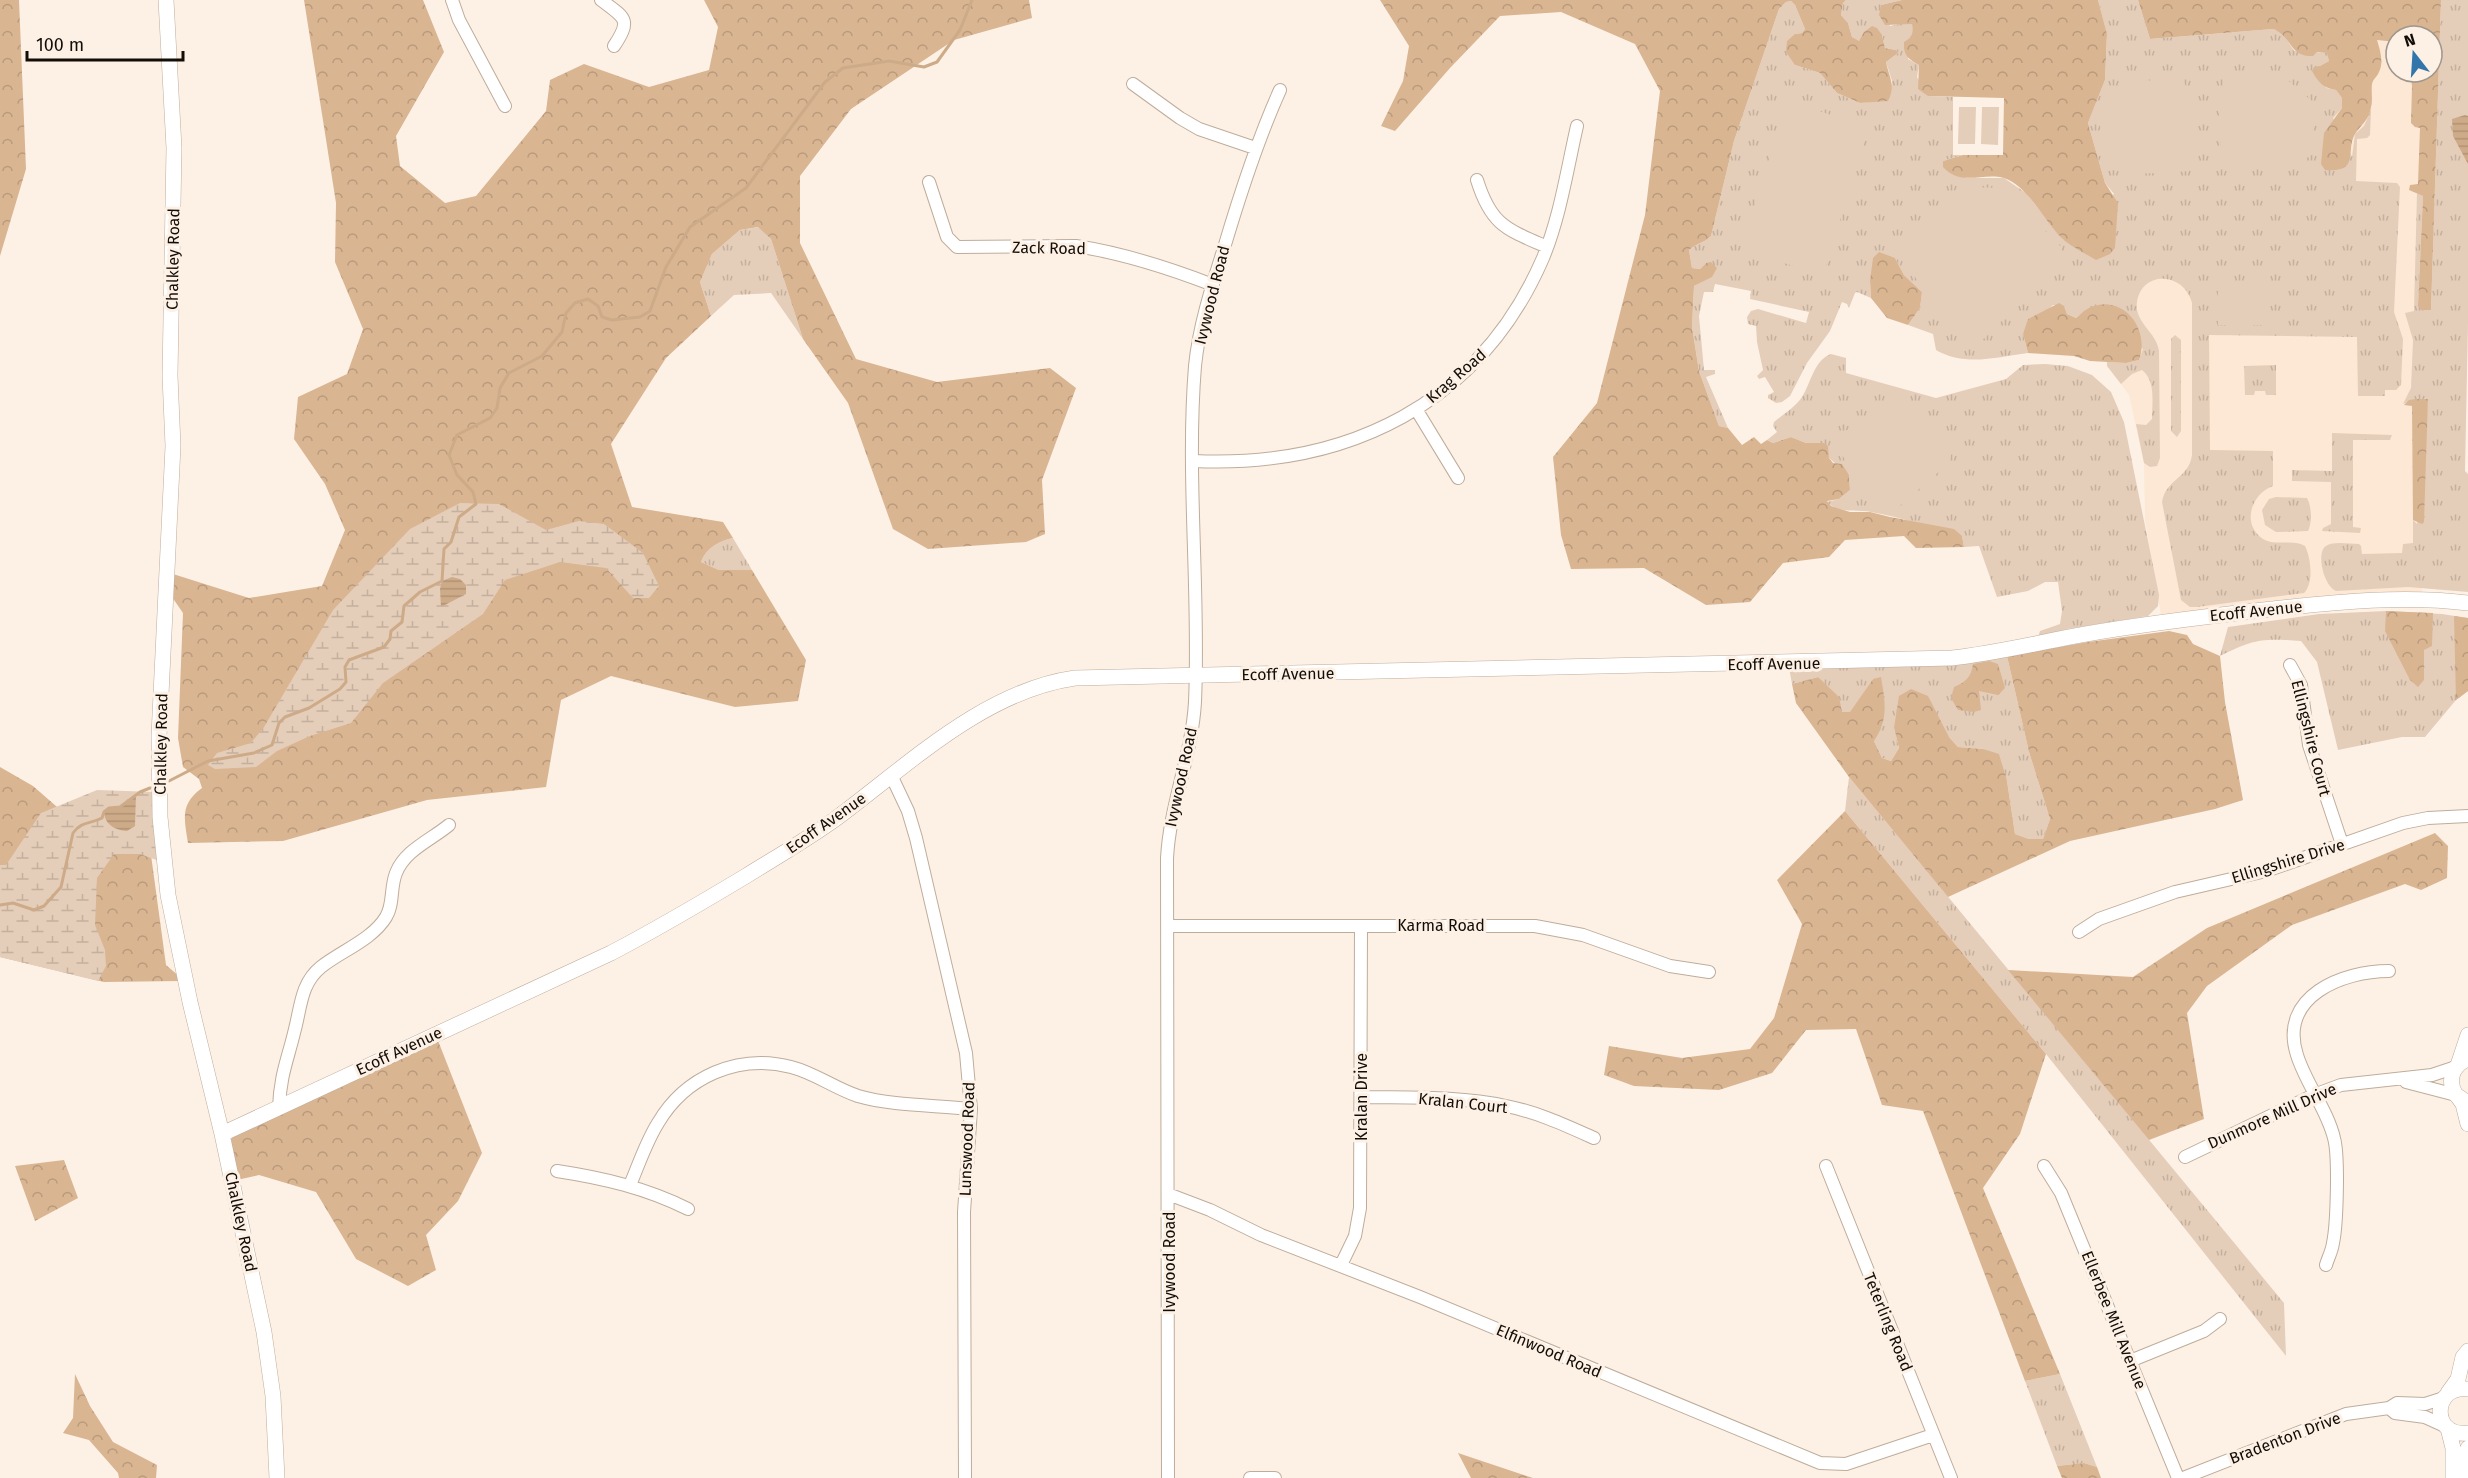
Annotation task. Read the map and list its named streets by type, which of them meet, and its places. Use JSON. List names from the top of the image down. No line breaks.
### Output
{"streets":{"street":["Zack Road","Chalkley Road","Ivywood Road","Krag Road","Ecoff Avenue","Ellingshire Court","Ellingshire Drive","Karma Road","Kralan Drive","Kralan Court","Dunmore Mill Drive","Lunswood Road","Ellerbee Mill Avenue","Teterling Road","Elfinwood Road","Bradenton Drive"]},"crossings":[["Zack Road","Ivywood Road"],["Chalkley Road","Ecoff Avenue"],["Ivywood Road","Krag Road"],["Ivywood Road","Ecoff Avenue"],["Ivywood Road","Karma Road"],["Ivywood Road","Elfinwood Road"],["Ecoff Avenue","Lunswood Road"],["Ellingshire Court","Ellingshire Drive"],["Karma Road","Kralan Drive"],["Kralan Drive","Kralan Court"],["Kralan Drive","Elfinwood Road"],["Teterling Road","Elfinwood Road"]],"scale_bar":"100 m","north":"top"}
